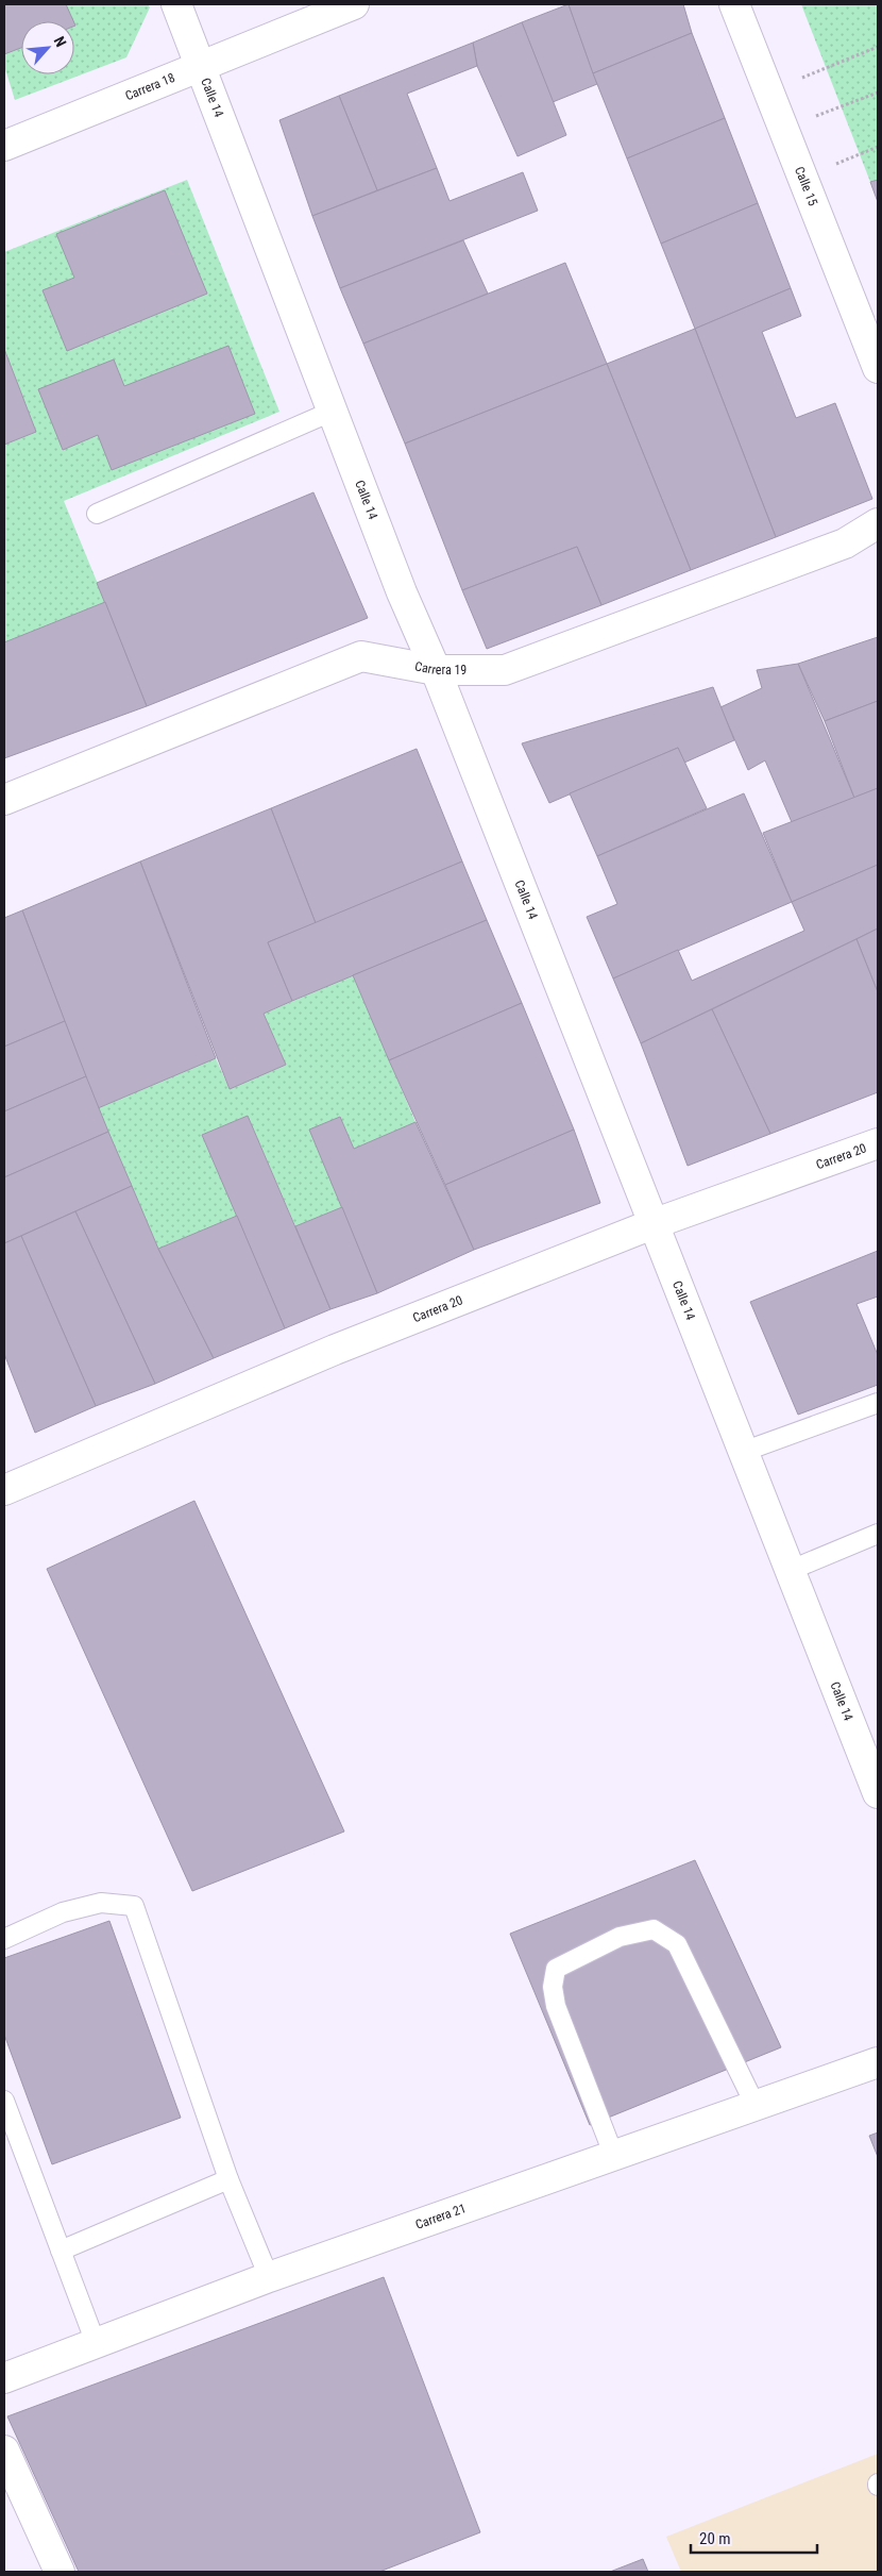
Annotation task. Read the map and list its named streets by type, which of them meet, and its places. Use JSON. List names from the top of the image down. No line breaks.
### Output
{"streets":{"street":["Carrera 18","Calle 14","Calle 15","Carrera 19","Carrera 20","Carrera 21"]},"crossings":[["Carrera 18","Calle 14"],["Calle 14","Carrera 19"],["Calle 14","Carrera 20"]],"scale_bar":"20 m","north":"top right"}
